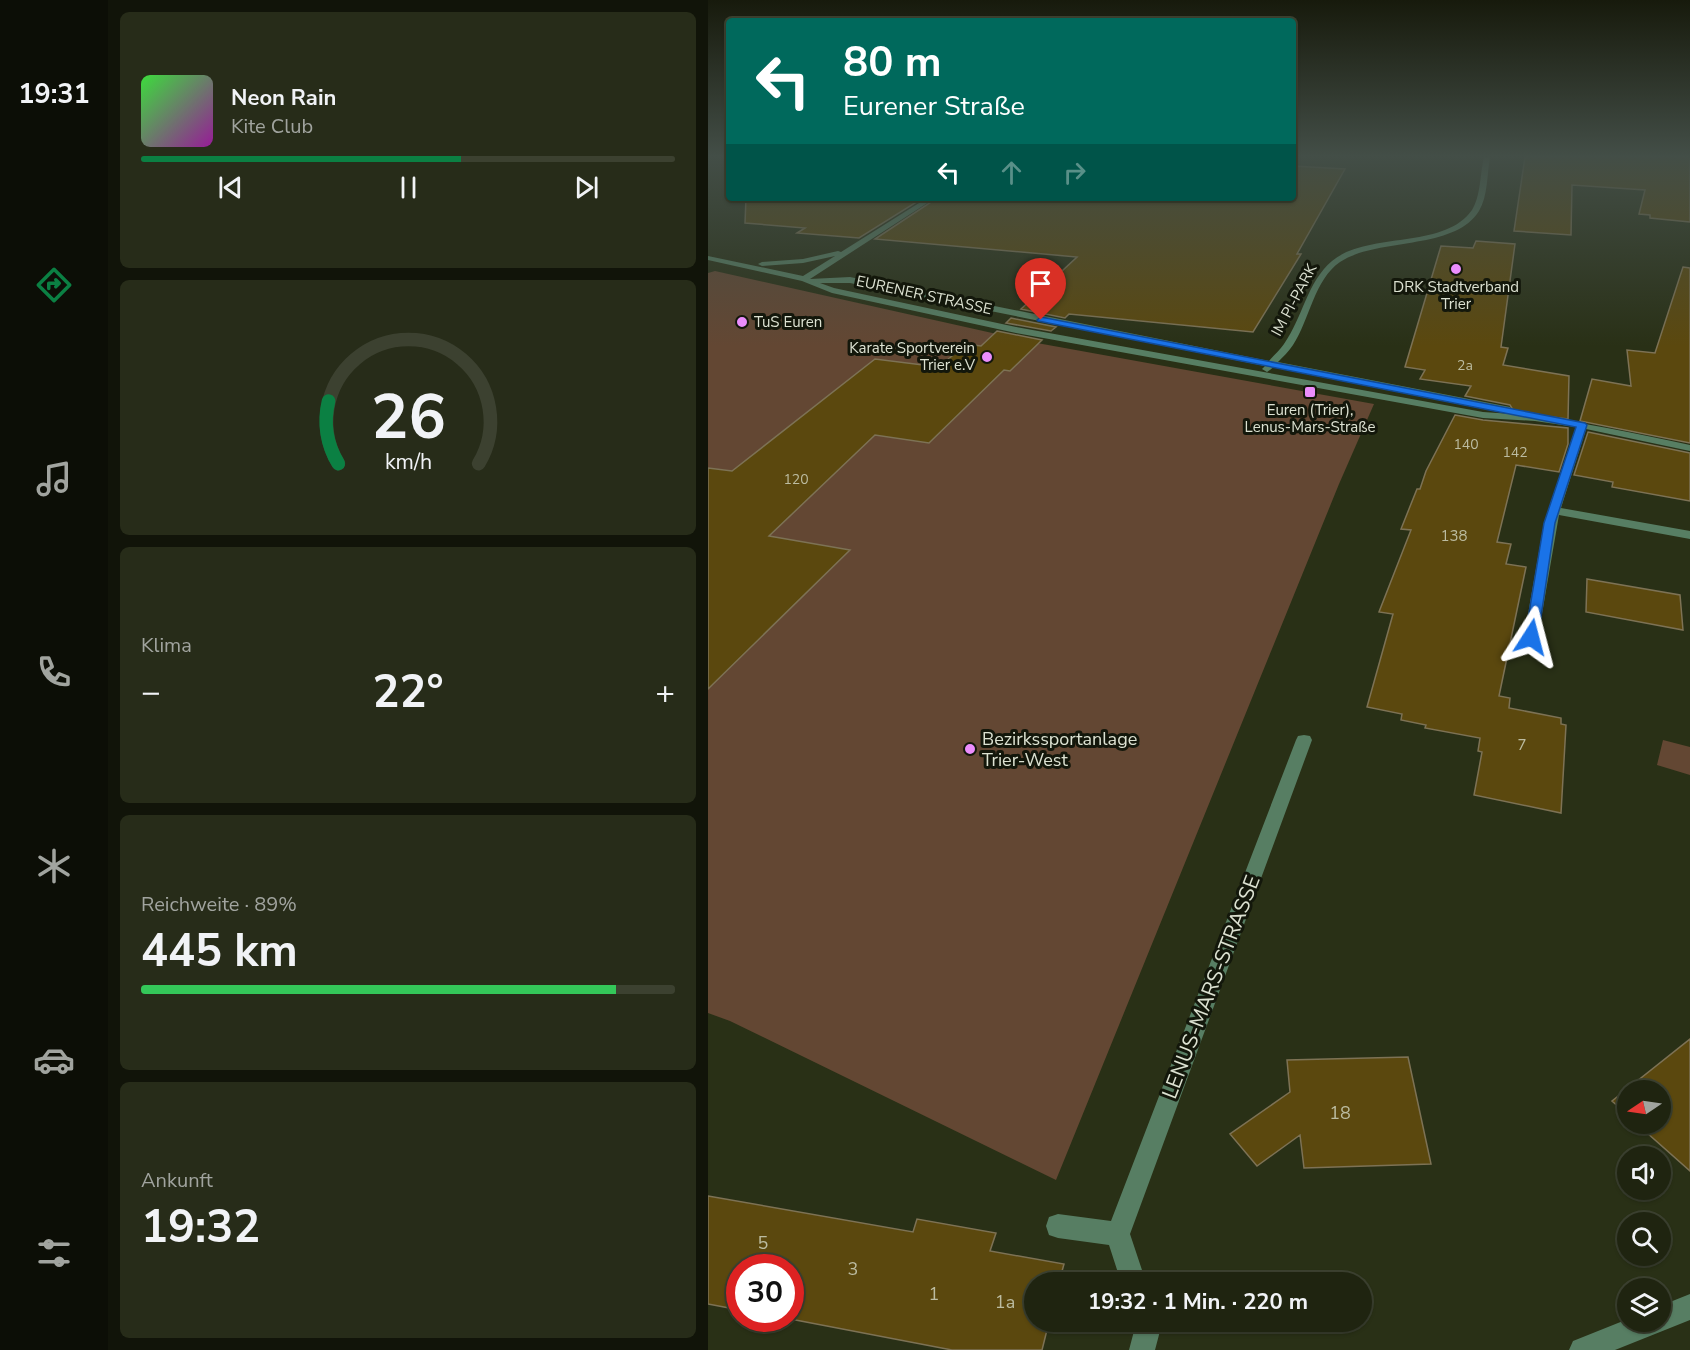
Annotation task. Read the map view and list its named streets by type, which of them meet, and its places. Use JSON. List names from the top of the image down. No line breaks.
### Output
{"streets":{"street":["EURENER STRASSE","IM PI-PARK","LENUS-MARS-STRASSE"]},"crossings":[["EURENER STRASSE","IM PI-PARK"]],"places":{"other":["DRK Stadtverband Trier","TuS Euren","Karate Sportverein Trier e.V","Bezirkssportanlage Trier-West"],"transit":["Euren (Trier), Lenus-Mars-Straße"]},"house_numbers":["2a","140","142","120","138","7","18","5","3","1","1a"],"north":"left","page":{"tabs":"19:31","turn":["80 m","Eurener Straße"],"song":["Neon Rain","Kite Club"],"tile":["Klima",["Reichweite · 89%","445 km"],["Ankunft","19:32"]],"heat":["−","22°","+"],"limit":"30","trip":"19:32 · 1 Min. · 220 m","gauge":["26","km/h"]}}
